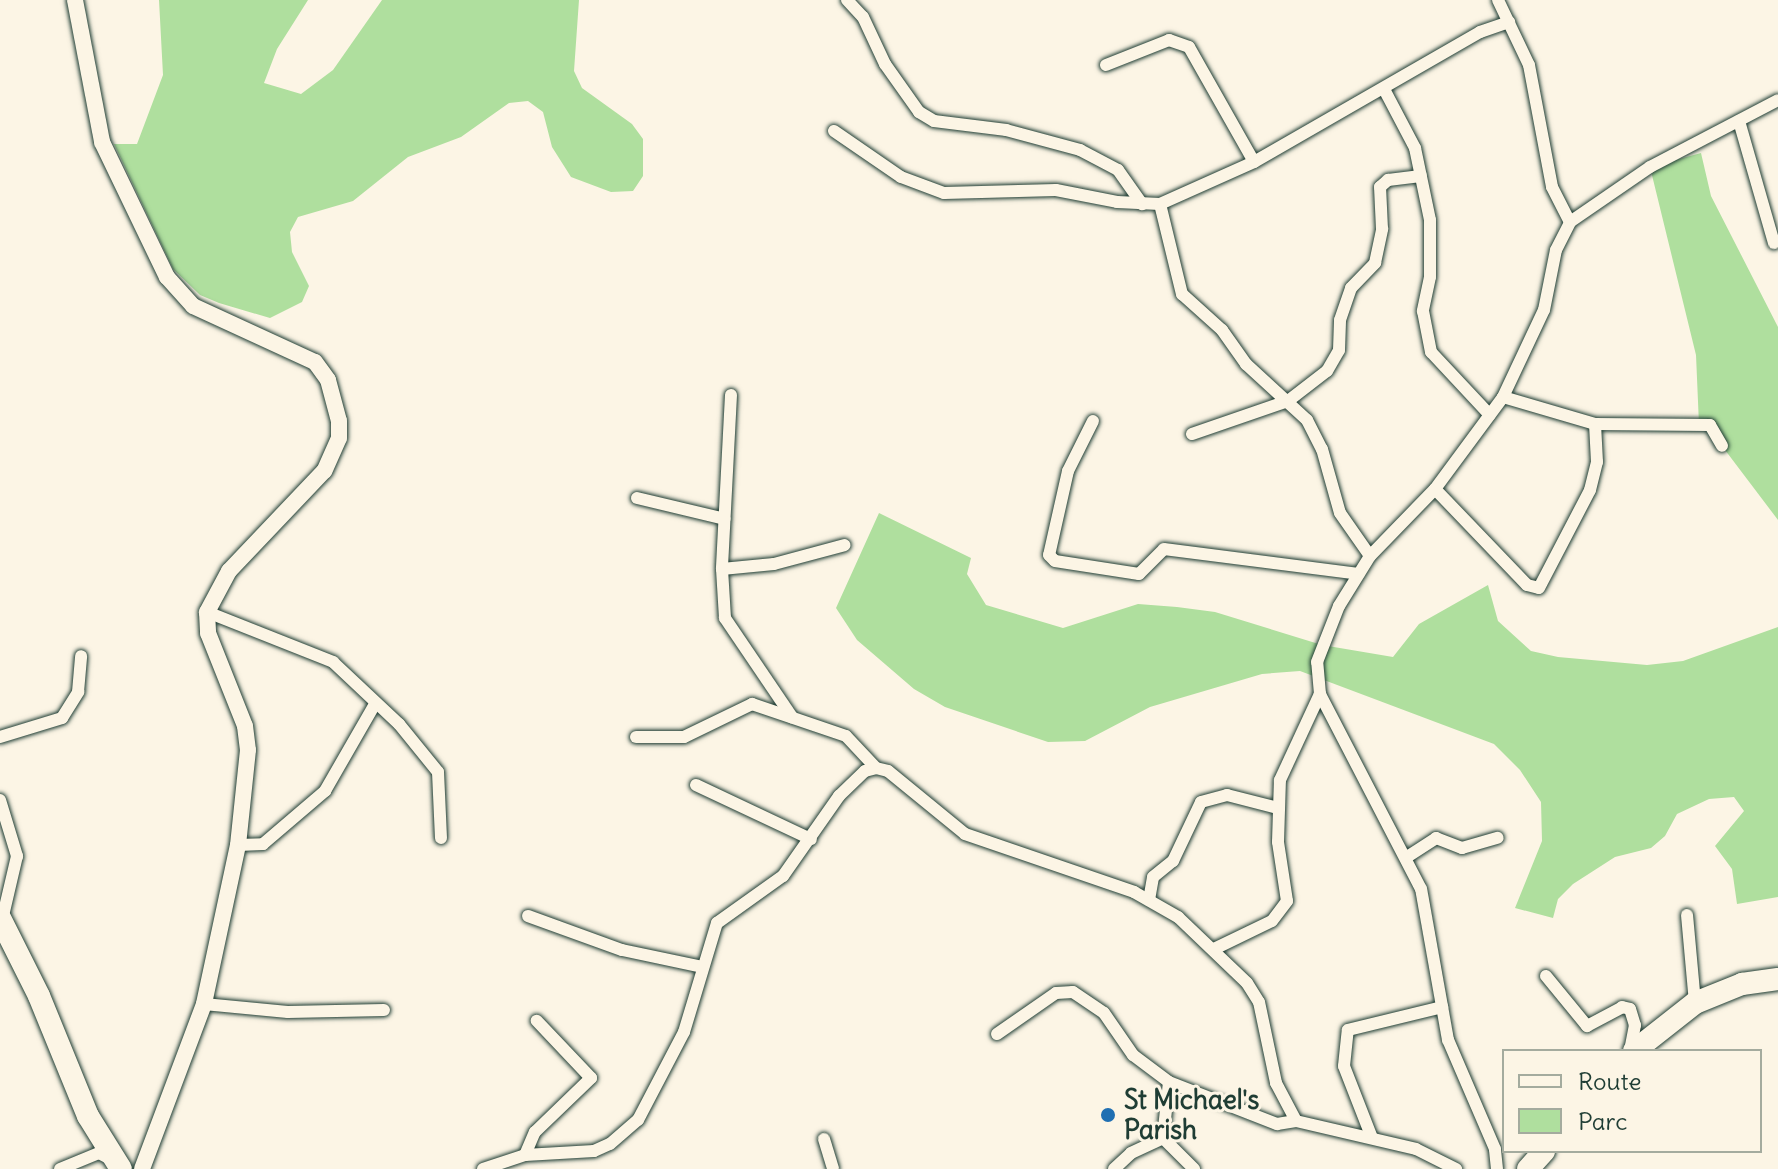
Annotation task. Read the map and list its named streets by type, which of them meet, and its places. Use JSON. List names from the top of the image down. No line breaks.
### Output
{"places":["St Michael's Parish"],"legend":["Route","Parc"]}
